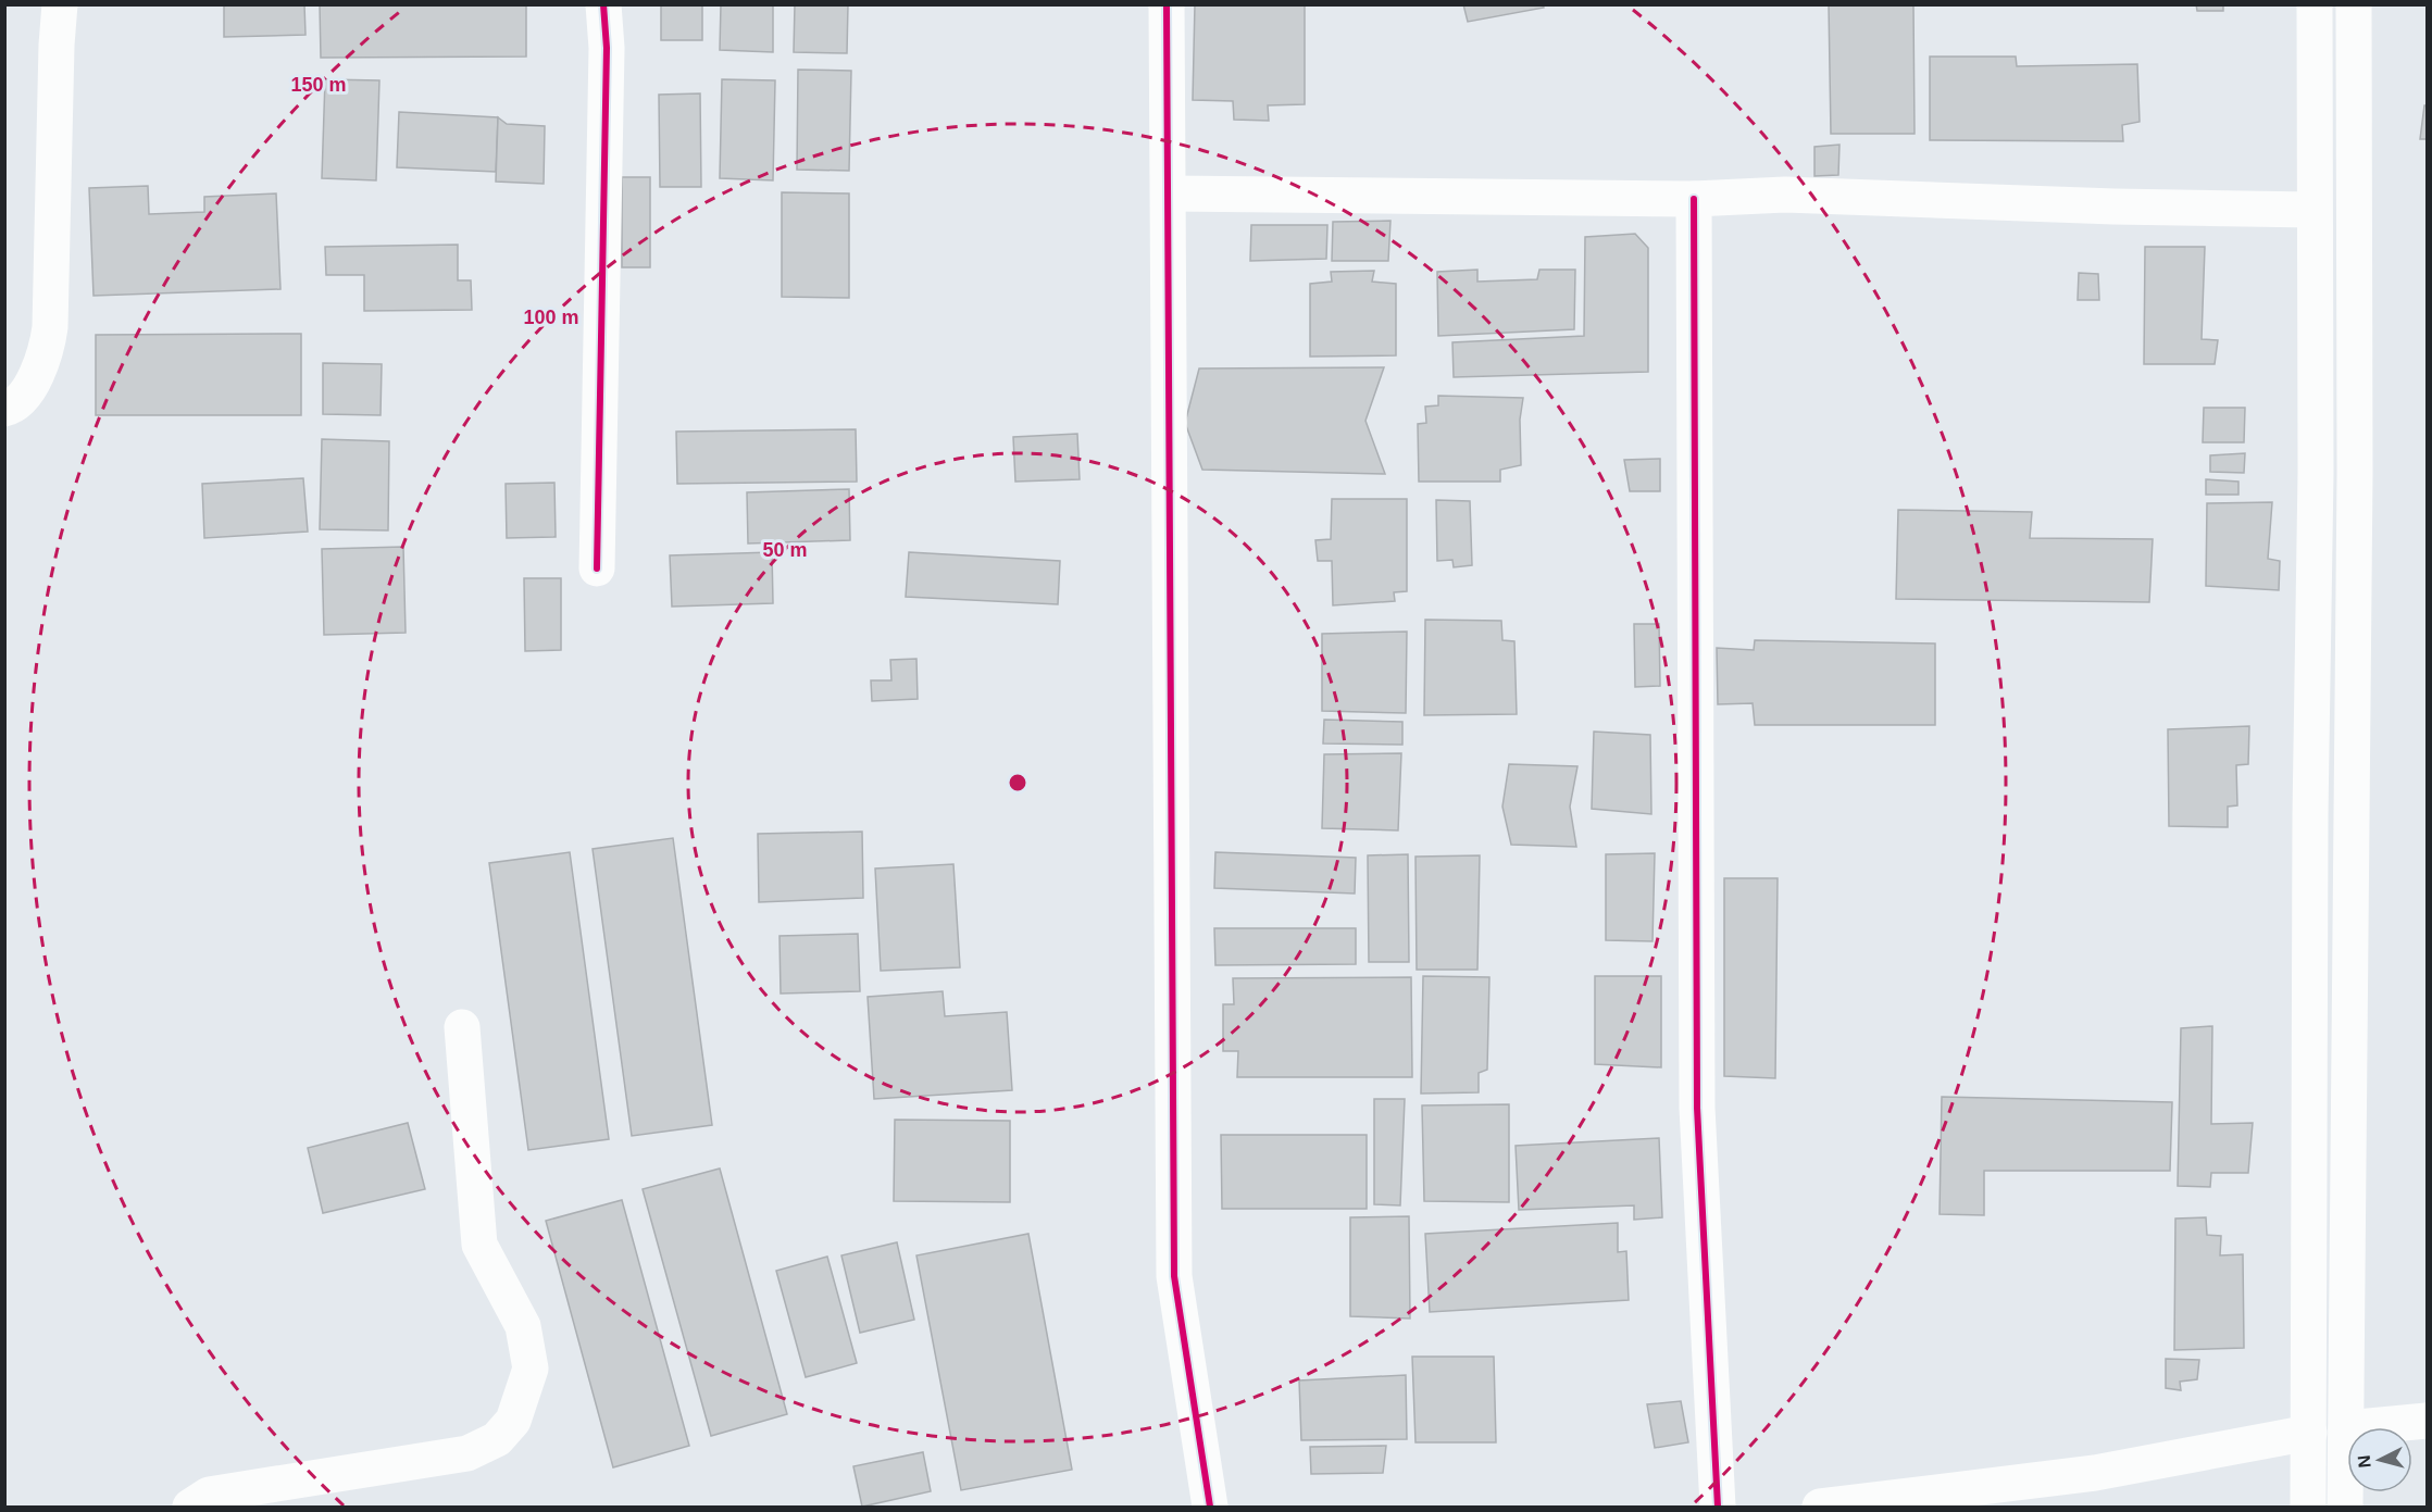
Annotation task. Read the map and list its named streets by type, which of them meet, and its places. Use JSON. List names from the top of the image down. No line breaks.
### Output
{"north":"left","rings":["150 m","100 m","50 m"]}
